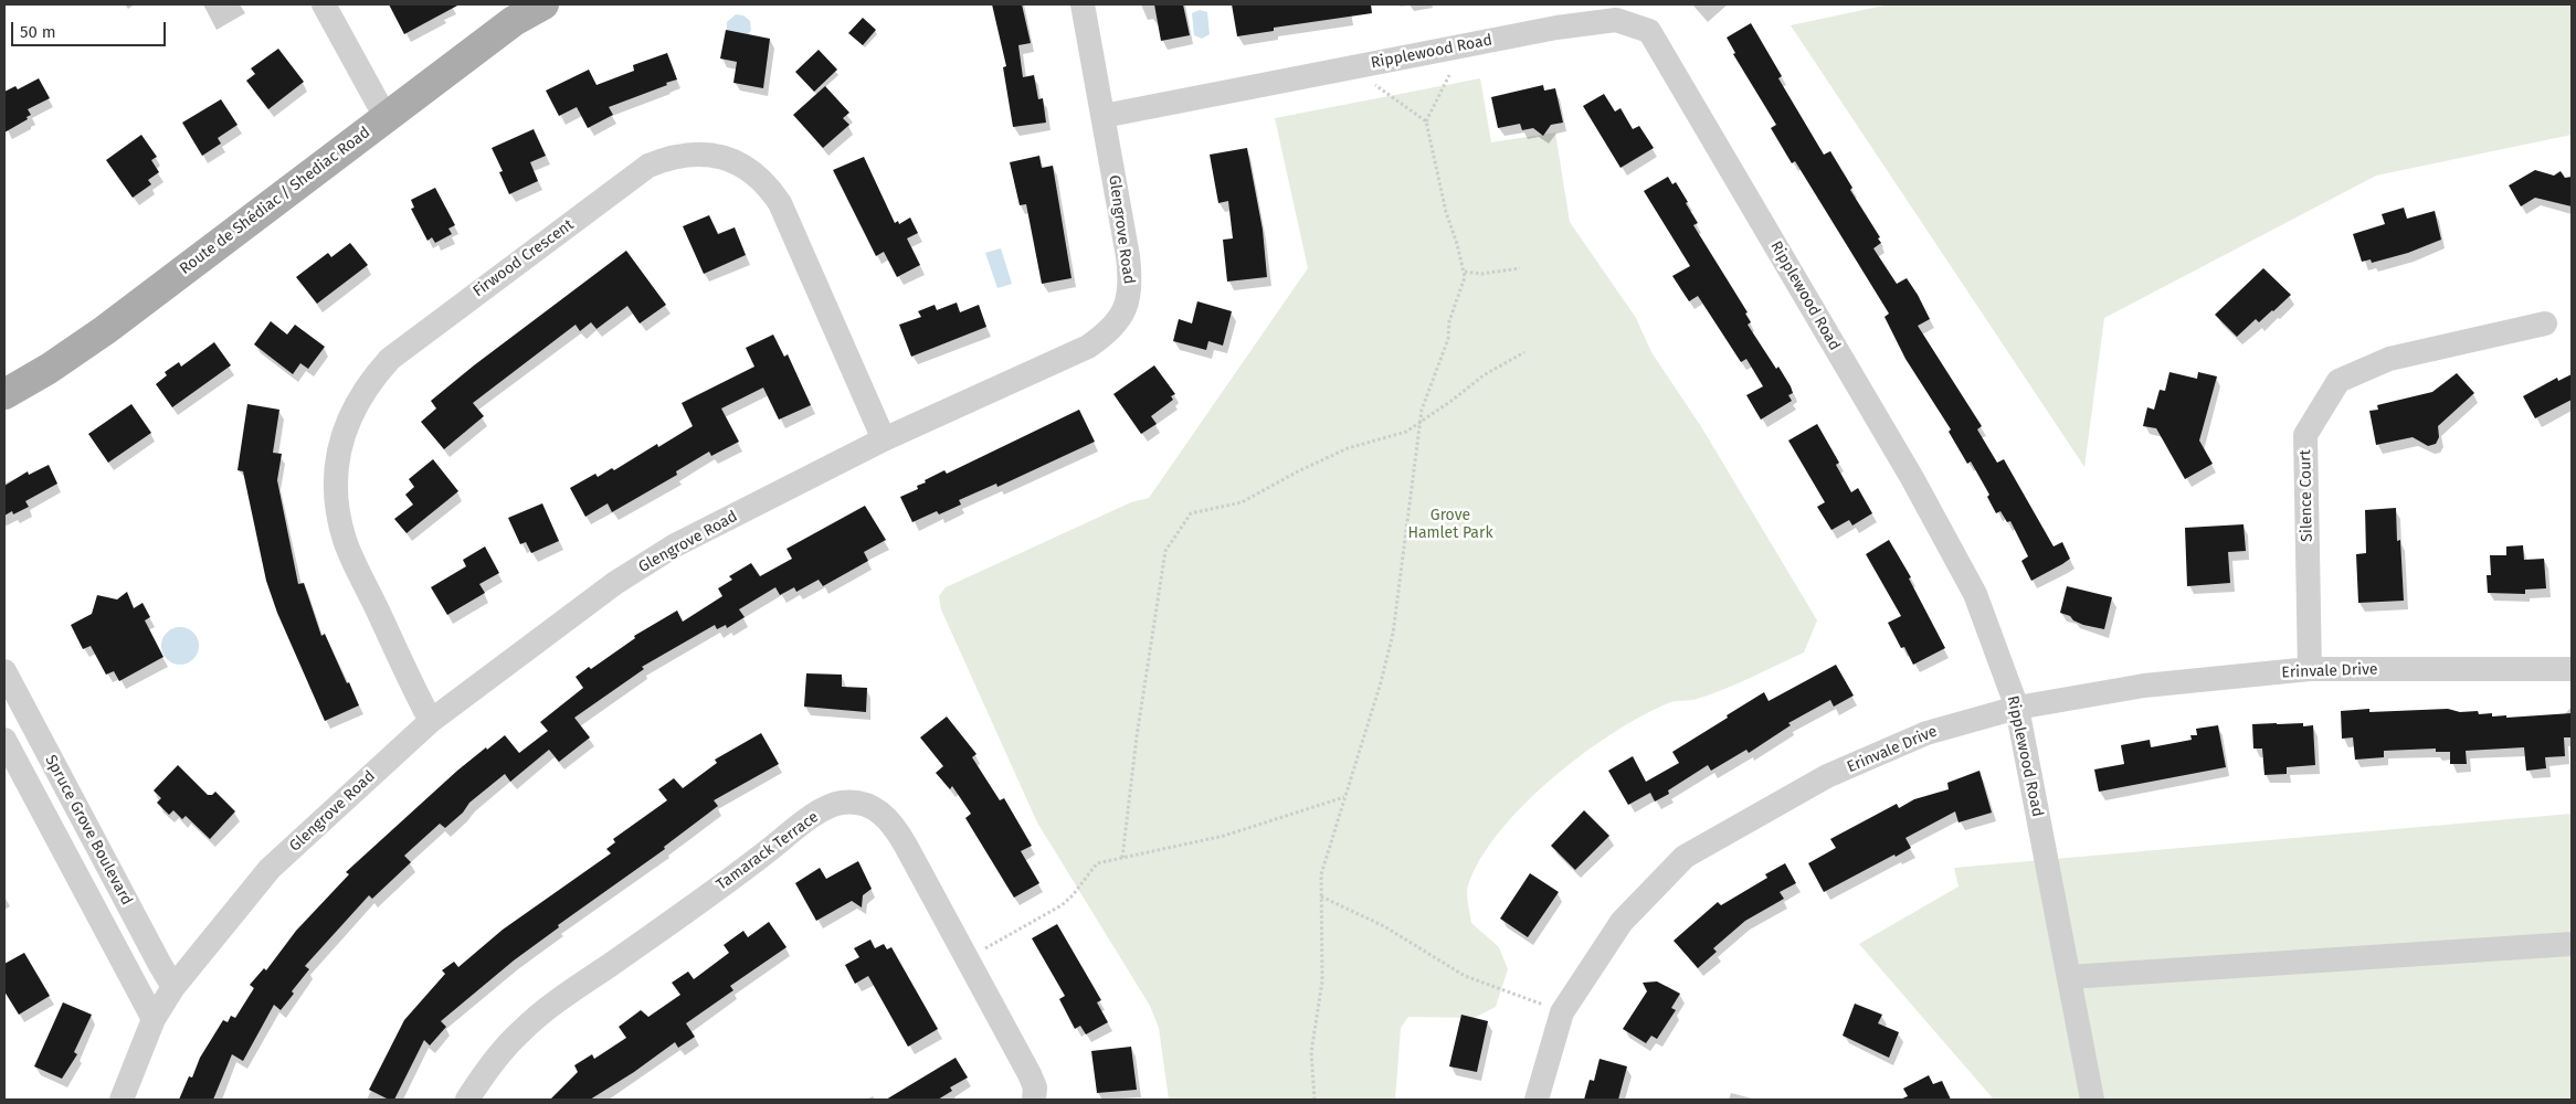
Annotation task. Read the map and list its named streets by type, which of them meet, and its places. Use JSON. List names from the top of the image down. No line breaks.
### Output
{"streets":{"main road":["Route de Shédiac / Shediac Road"],"street":["Ripplewood Road","Glengrove Road","Firwood Crescent","Silence Court","Erinvale Drive","Spruce Grove Boulevard","Tamarack Terrace"]},"crossings":[["Ripplewood Road","Glengrove Road"],["Ripplewood Road","Erinvale Drive"],["Glengrove Road","Firwood Crescent"],["Glengrove Road","Spruce Grove Boulevard"],["Silence Court","Erinvale Drive"]],"parks":["Grove Hamlet Park"],"scale_bar":"50 m"}
